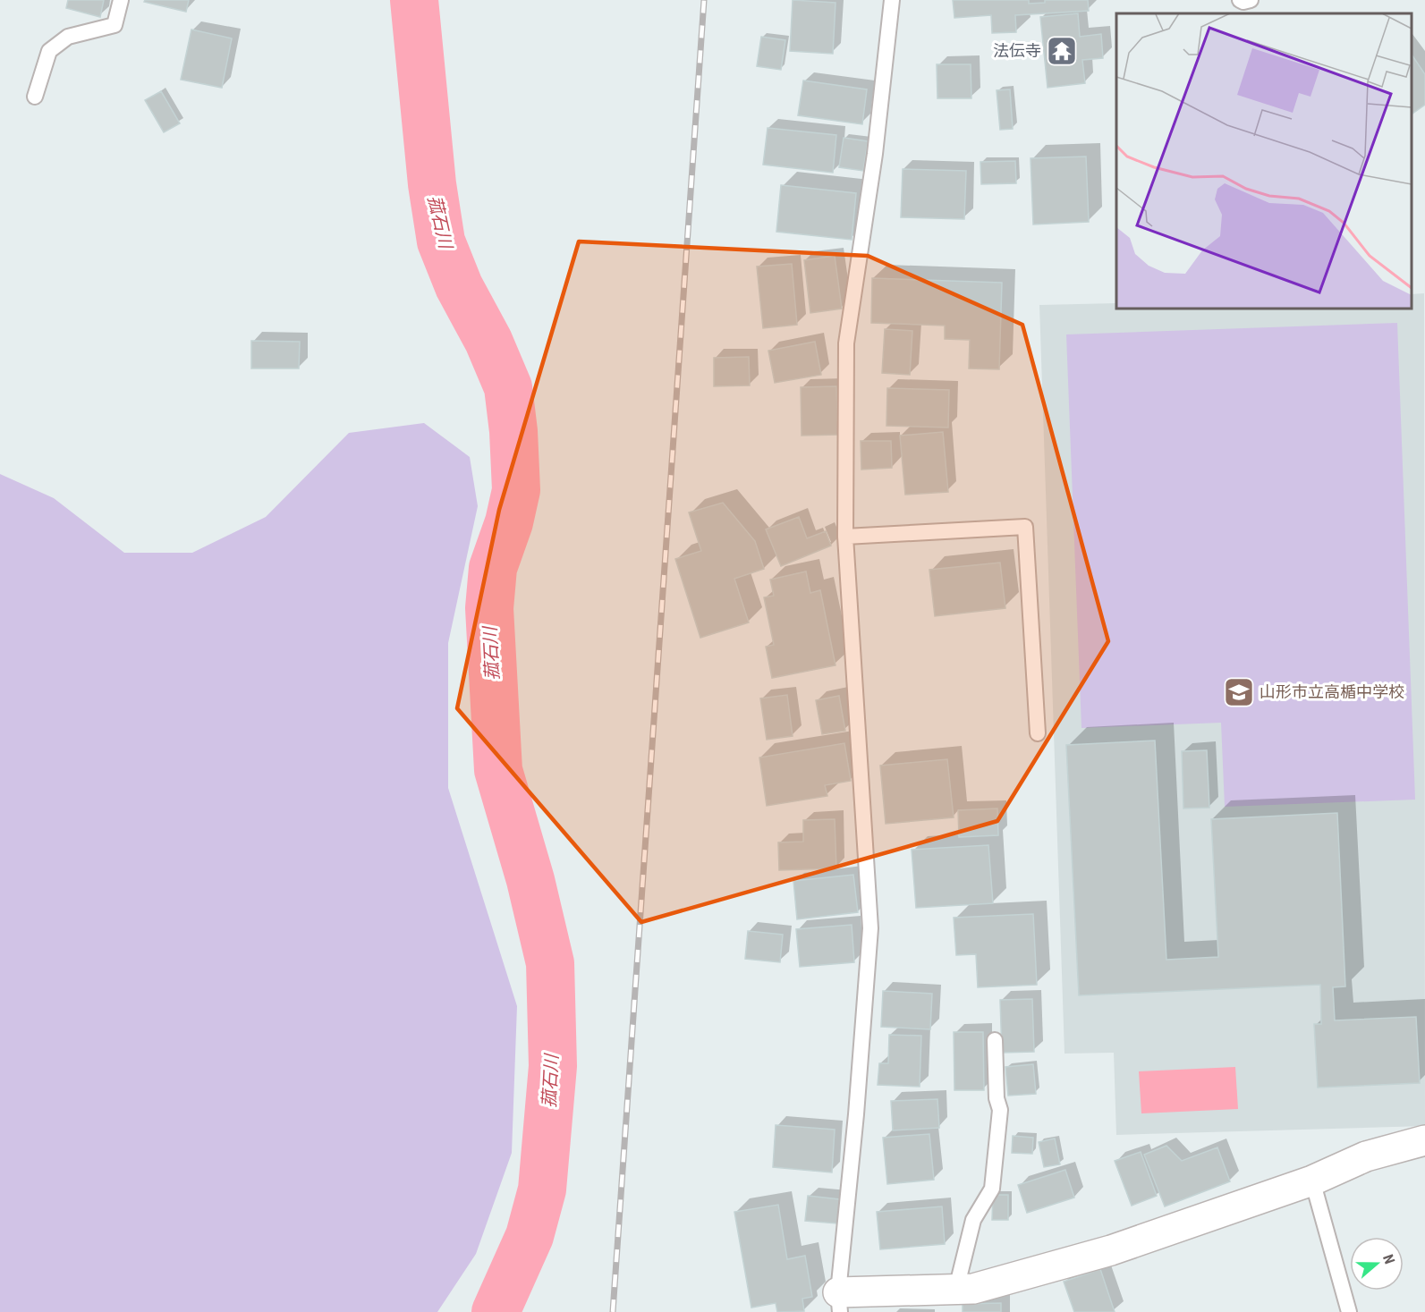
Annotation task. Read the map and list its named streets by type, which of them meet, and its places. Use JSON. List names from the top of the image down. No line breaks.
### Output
{"water":["菰石川"],"places":{"temple":["法伝寺"],"school or university":["山形市立高楯中学校"]},"north":"right"}
